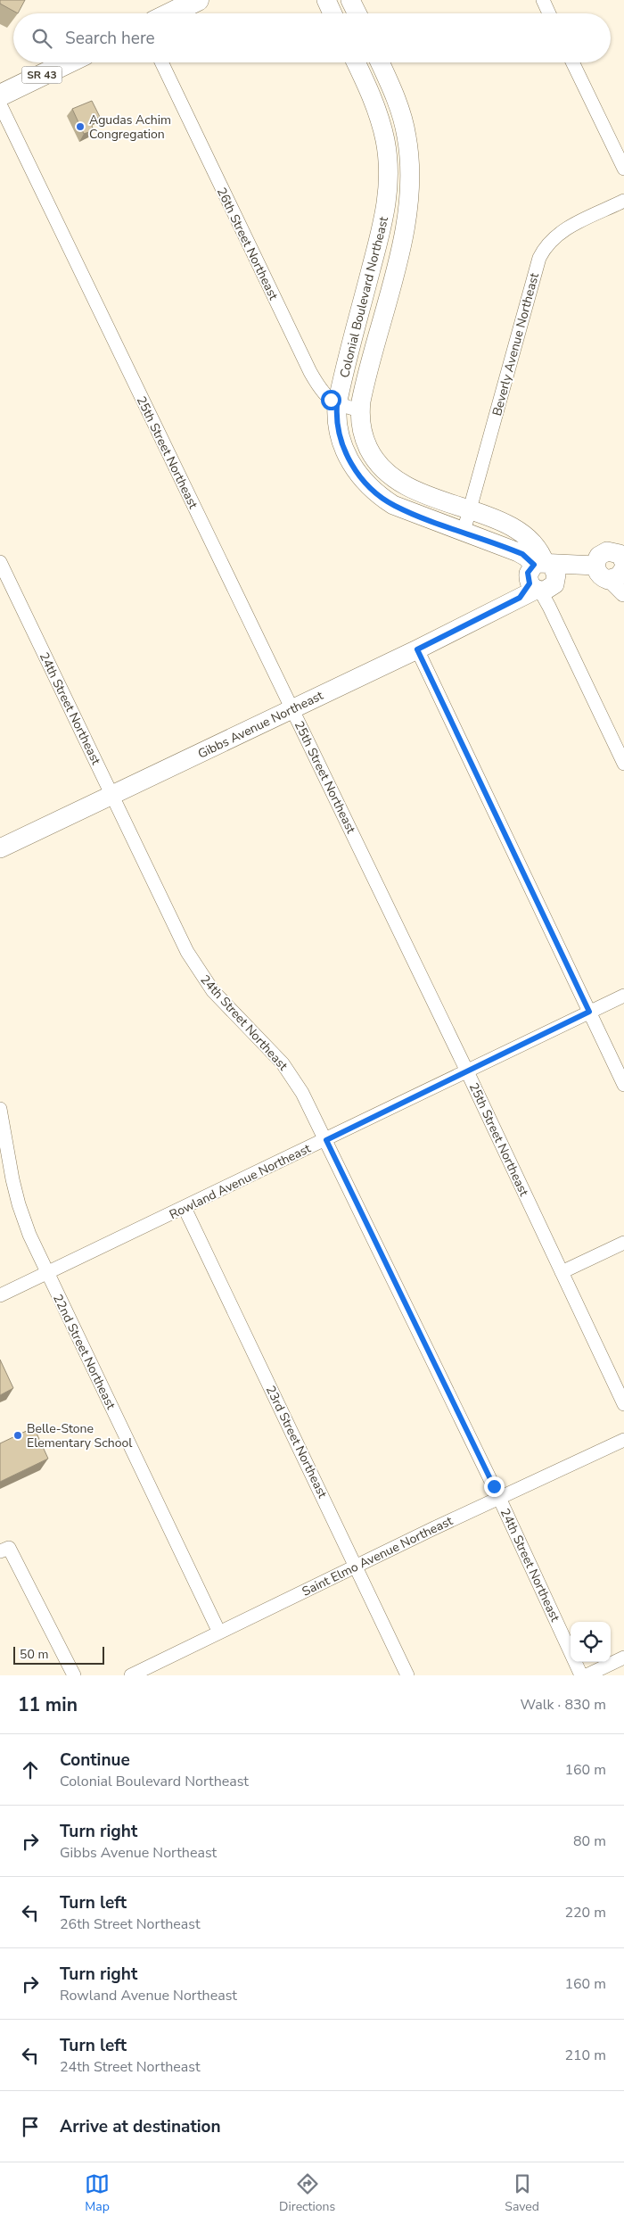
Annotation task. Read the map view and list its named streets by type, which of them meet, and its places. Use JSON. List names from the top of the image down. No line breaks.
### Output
{"streets":{"main road":["SR 43"],"street":["26th Street Northeast","Colonial Boulevard Northeast","Beverly Avenue Northeast","25th Street Northeast","24th Street Northeast","Gibbs Avenue Northeast","Rowland Avenue Northeast","22nd Street Northeast","23rd Street Northeast","Saint Elmo Avenue Northeast"]},"crossings":[["26th Street Northeast","Colonial Boulevard Northeast"],["Colonial Boulevard Northeast","Beverly Avenue Northeast"],["Colonial Boulevard Northeast","Gibbs Avenue Northeast"],["25th Street Northeast","Gibbs Avenue Northeast"],["25th Street Northeast","Rowland Avenue Northeast"],["24th Street Northeast","Gibbs Avenue Northeast"],["24th Street Northeast","Rowland Avenue Northeast"],["24th Street Northeast","Saint Elmo Avenue Northeast"],["Rowland Avenue Northeast","22nd Street Northeast"],["Rowland Avenue Northeast","23rd Street Northeast"],["22nd Street Northeast","Saint Elmo Avenue Northeast"],["23rd Street Northeast","Saint Elmo Avenue Northeast"]],"places":["Agudas Achim Congregation","Belle-Stone Elementary School"],"scale_bar":"50 m","page":{"search":"Search here","scale":"50 m","heading":["11 min","Walk · 830 m"],"list":[["Continue","Colonial Boulevard Northeast","160 m"],["Turn right","Gibbs Avenue Northeast","80 m"],["Turn left","26th Street Northeast","220 m"],["Turn right","Rowland Avenue Northeast","160 m"],["Turn left","24th Street Northeast","210 m"],"Arrive at destination"],"nav":["Map","Directions","Saved"]}}
